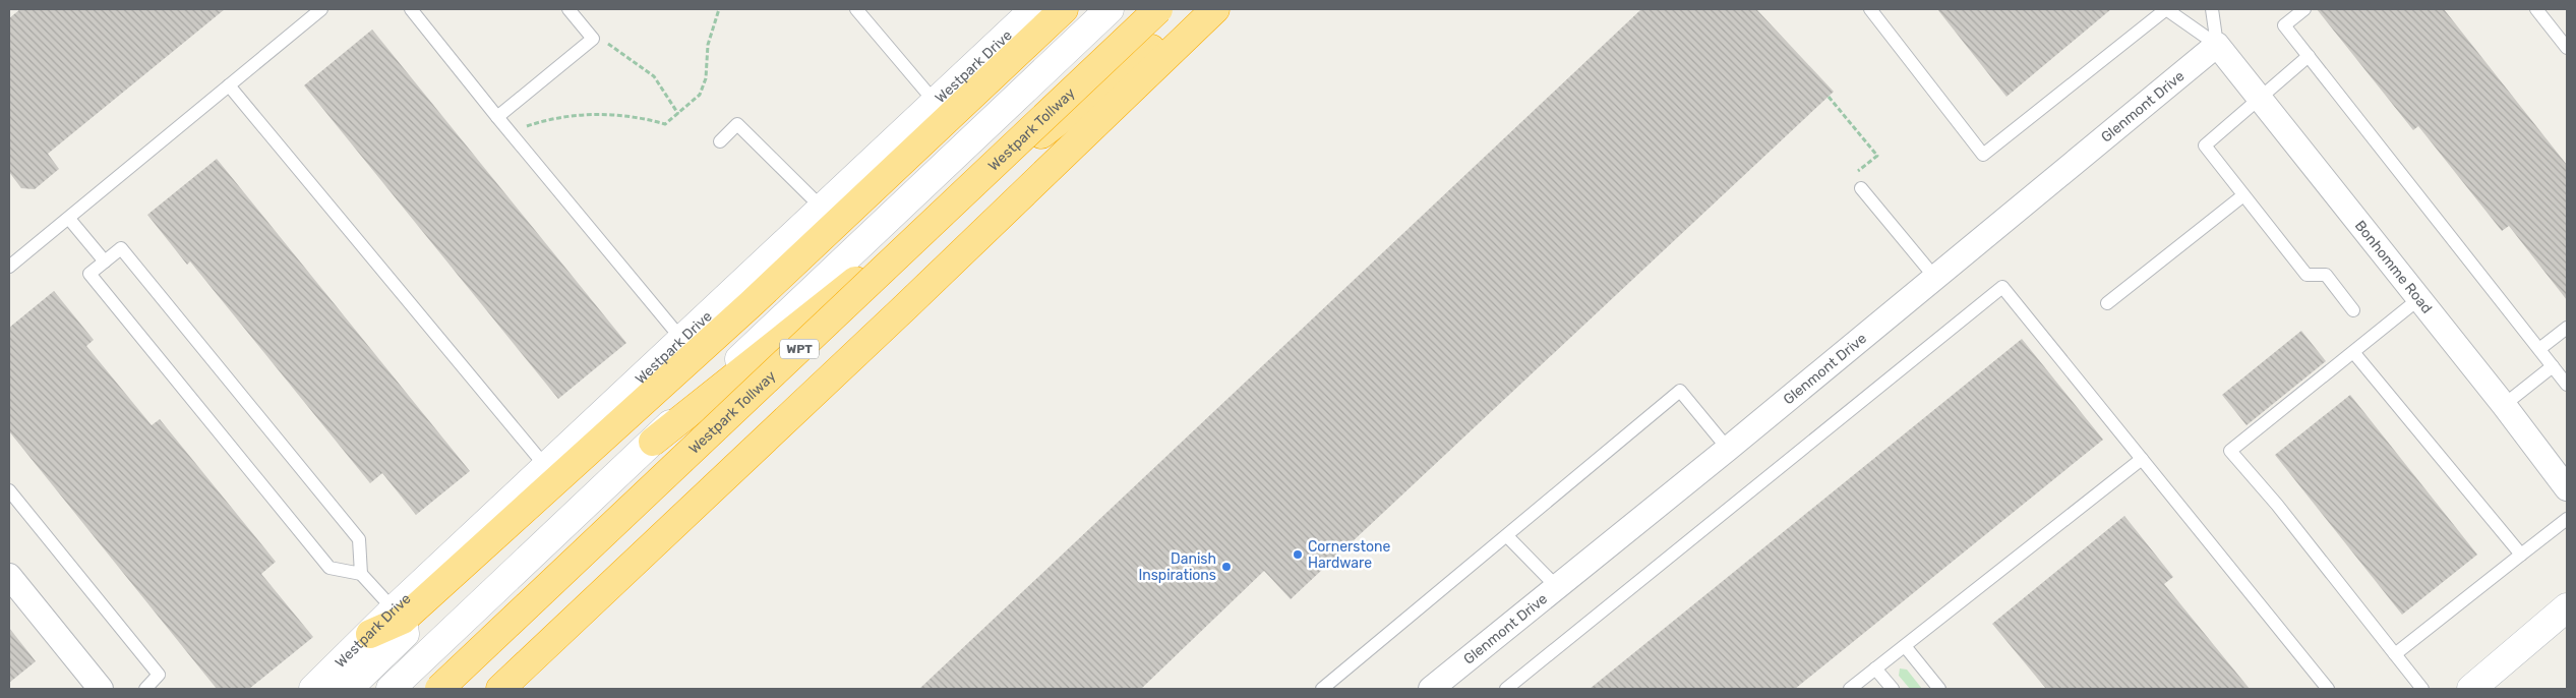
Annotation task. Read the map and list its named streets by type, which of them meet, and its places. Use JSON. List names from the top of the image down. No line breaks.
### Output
{"streets":{"highway":["Westpark Tollway","WPT"],"main road":["Westpark Drive"],"street":["Glenmont Drive","Bonhomme Road"]},"crossings":[["Glenmont Drive","Bonhomme Road"]],"places":["Cornerstone Hardware","Danish Inspirations"]}
